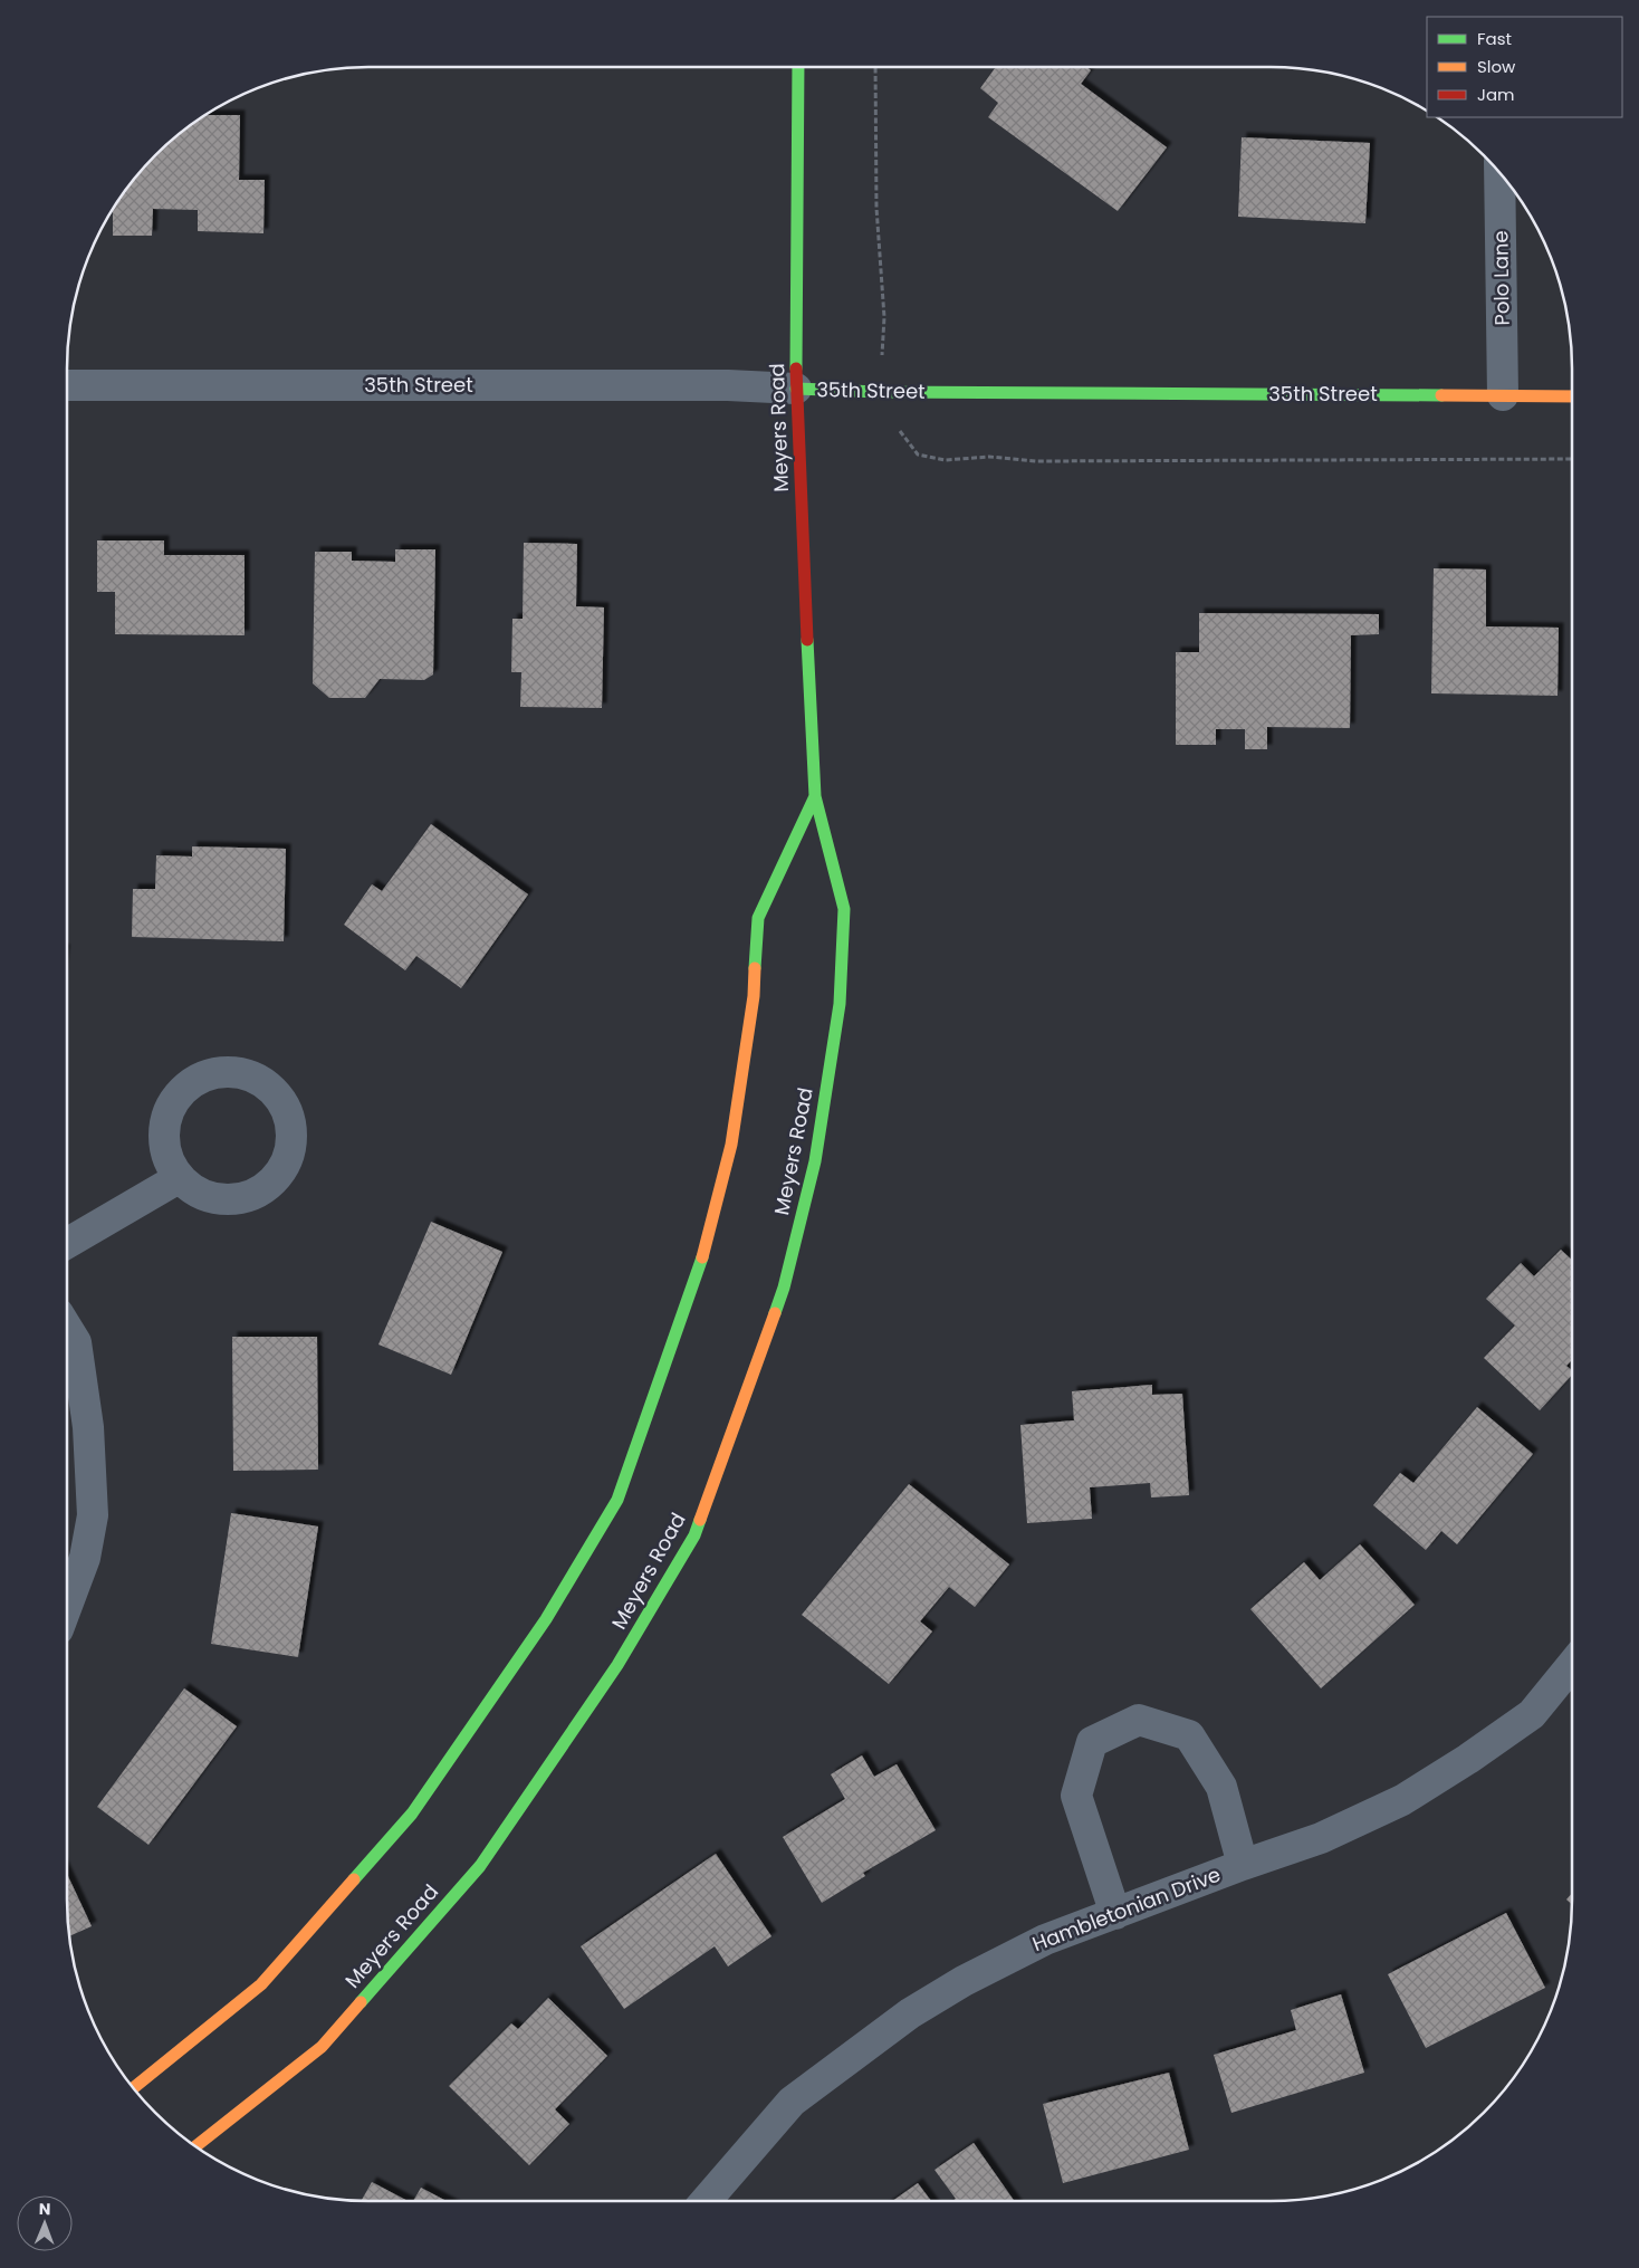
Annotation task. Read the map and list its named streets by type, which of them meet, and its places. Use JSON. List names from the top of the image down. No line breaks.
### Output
{"streets":{"street":["Polo Lane","35th Street","Meyers Road","Hambletonian Drive"]},"crossings":[["Polo Lane","35th Street"],["35th Street","Meyers Road"]],"legend":["Fast","Slow","Jam"],"north":"top"}
